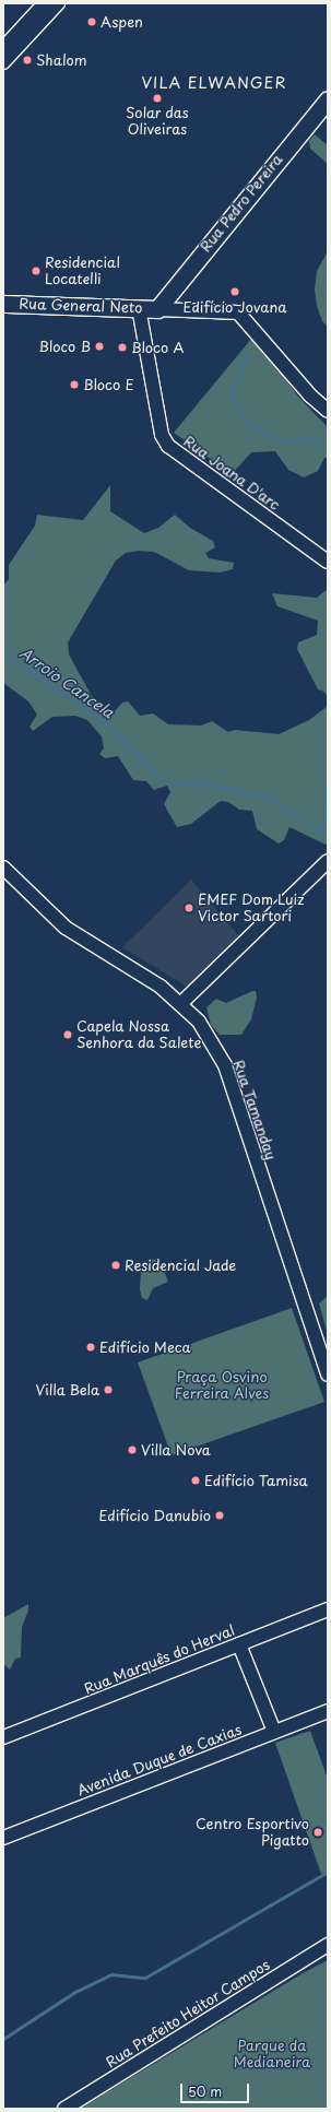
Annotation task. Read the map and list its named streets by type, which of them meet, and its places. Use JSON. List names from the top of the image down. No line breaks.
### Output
{"streets":{"main road":["Rua Pedro Pereira","Rua General Neto"],"street":["Rua Joana D'arc","Rua Tamanday","Rua Marquês do Herval","Avenida Duque de Caxias","Rua Prefeito Heitor Campos"]},"crossings":[["Rua Pedro Pereira","Rua General Neto"],["Rua General Neto","Rua Joana D'arc"]],"districts":["VILA ELWANGER"],"water":["Arroio Cancela"],"parks":["Praça Osvino Ferreira Alves","Parque da Medianeira"],"places":["Aspen","Shalom","Solar das Oliveiras","Residencial Locatelli","Edifício Jovana","Bloco B","Bloco A","Bloco E","EMEF Dom Luiz Victor Sartori","Capela Nossa Senhora da Salete","Residencial Jade","Edifício Meca","Villa Bela","Villa Nova","Edifício Tamisa","Edifício Danubio","Centro Esportivo Pigatto"],"scale_bar":"50 m"}
